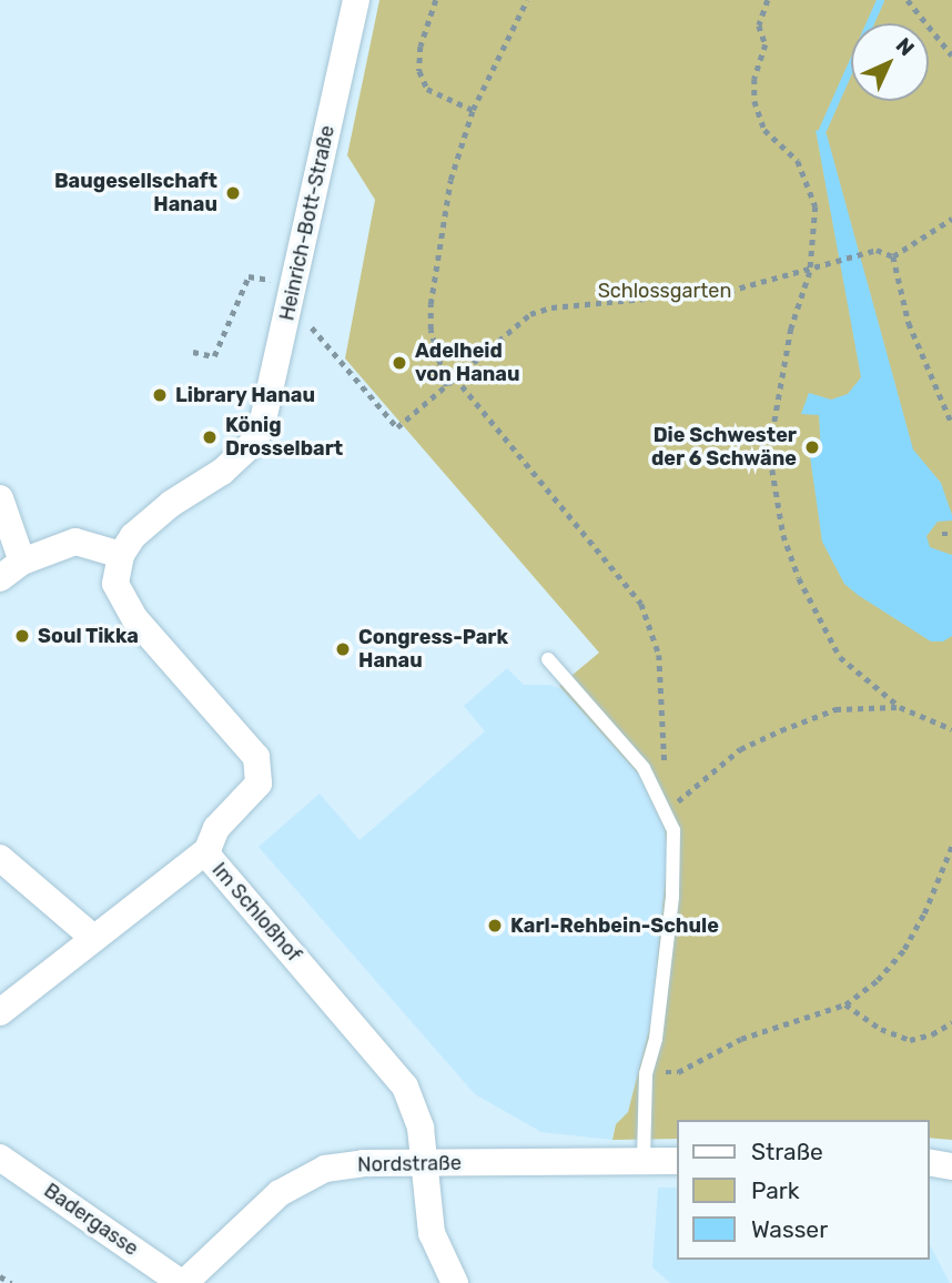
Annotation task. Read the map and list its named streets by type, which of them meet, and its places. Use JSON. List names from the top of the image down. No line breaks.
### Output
{"streets":{"street":["Heinrich-Bott-Straße","Im Schloßhof","Nordstraße","Badergasse"]},"crossings":[["Heinrich-Bott-Straße","Im Schloßhof"],["Im Schloßhof","Nordstraße"],["Nordstraße","Badergasse"]],"parks":["Schlossgarten"],"places":["Baugesellschaft Hanau","Adelheid von Hanau","Library Hanau","König Drosselbart","Die Schwester der 6 Schwäne","Soul Tikka","Congress-Park Hanau","Karl-Rehbein-Schule"],"legend":["Straße","Park","Wasser"],"north":"top right"}
